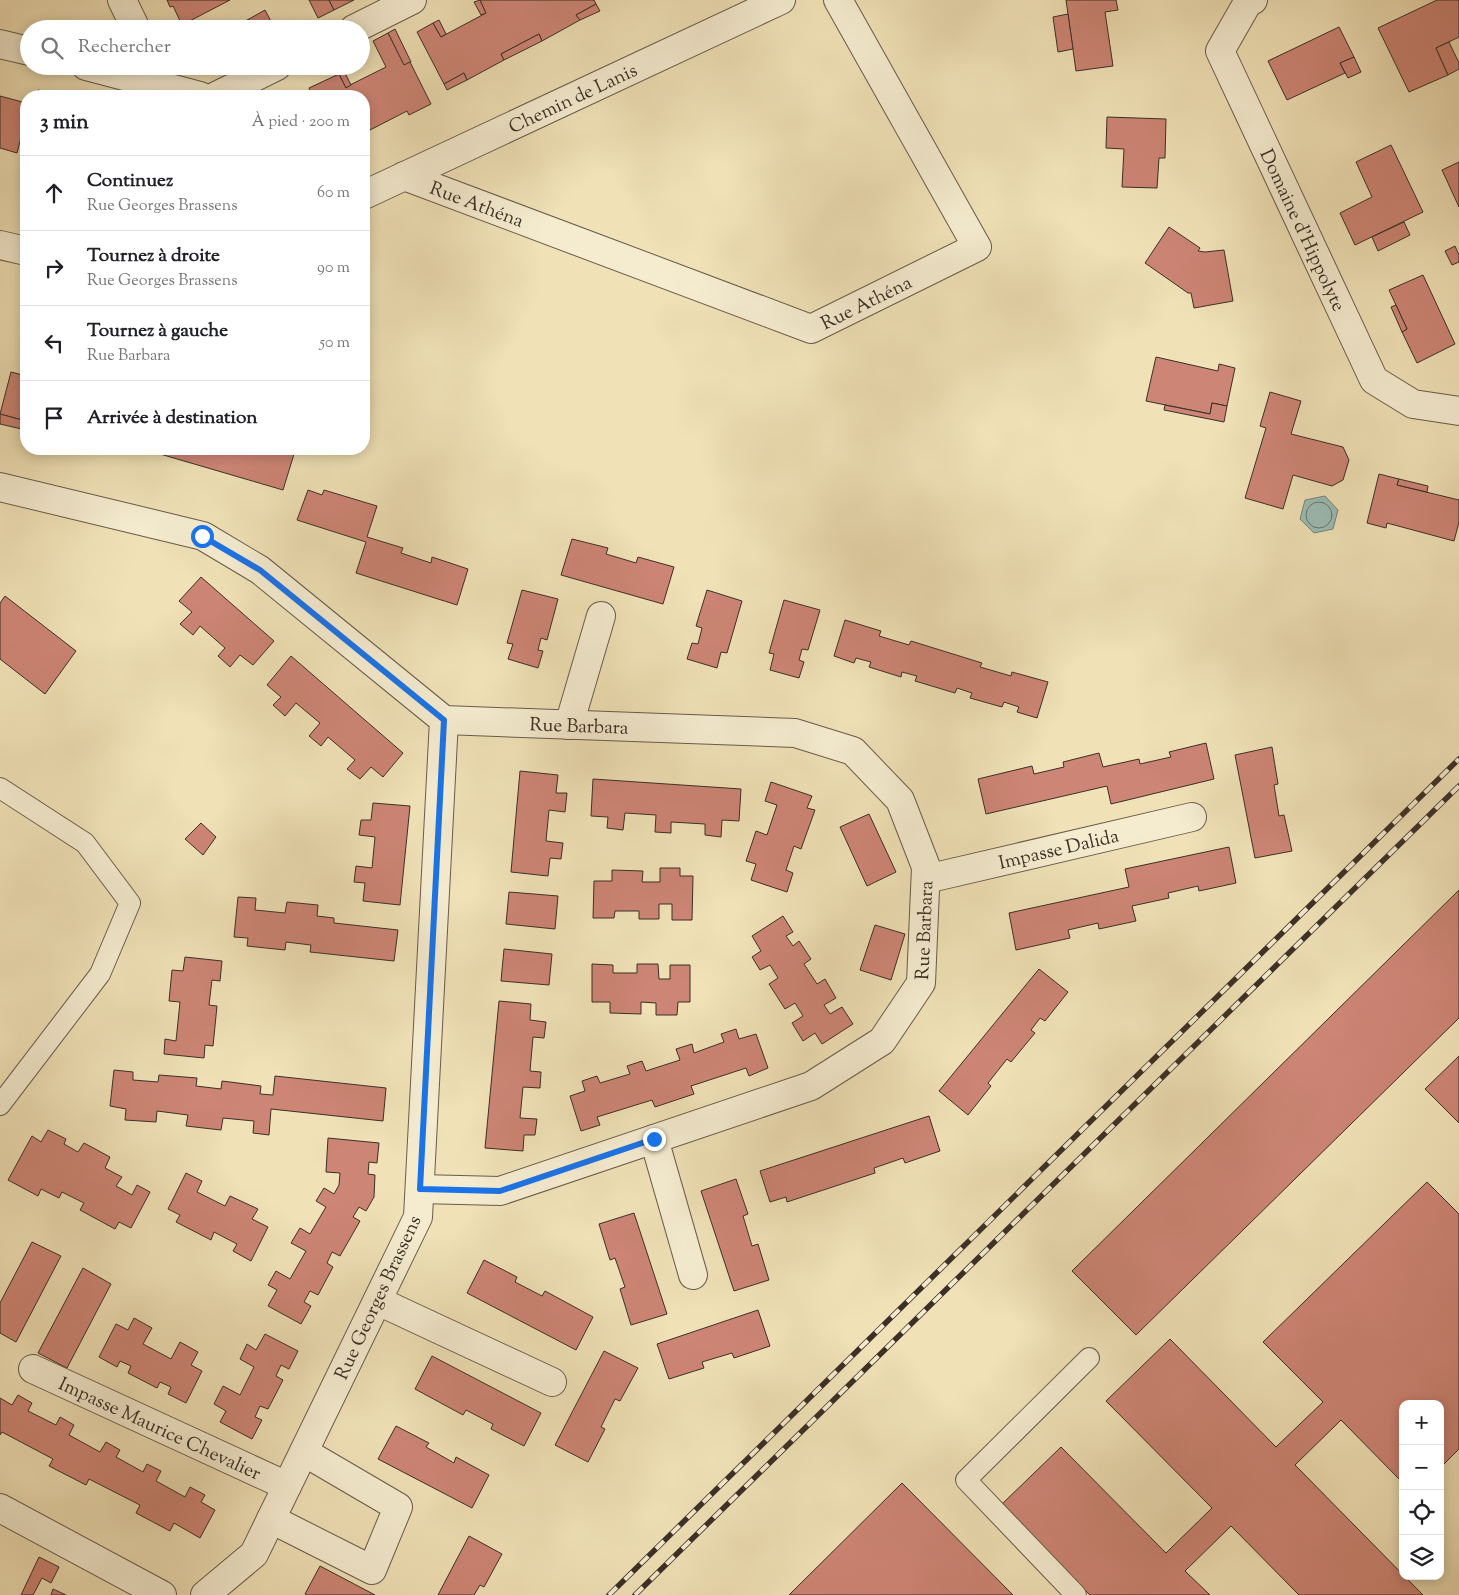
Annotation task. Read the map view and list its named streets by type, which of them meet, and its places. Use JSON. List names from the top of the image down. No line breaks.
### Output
{"streets":{"street":["Chemin de Lanis","Rue Athéna","Domaine d'Hippolyte","Rue Barbara","Impasse Dalida","Rue Georges Brassens","Impasse Maurice Chevalier"]},"crossings":[["Chemin de Lanis","Rue Athéna"],["Rue Barbara","Impasse Dalida"],["Rue Barbara","Rue Georges Brassens"],["Rue Georges Brassens","Impasse Maurice Chevalier"]],"page":{"search":"Rechercher","heading":["3 min","À pied · 200 m"],"list":[["Continuez","Rue Georges Brassens","60 m"],["Tournez à droite","Rue Georges Brassens","90 m"],["Tournez à gauche","Rue Barbara","50 m"],"Arrivée à destination"],"map_buttons":["+","−"]}}
